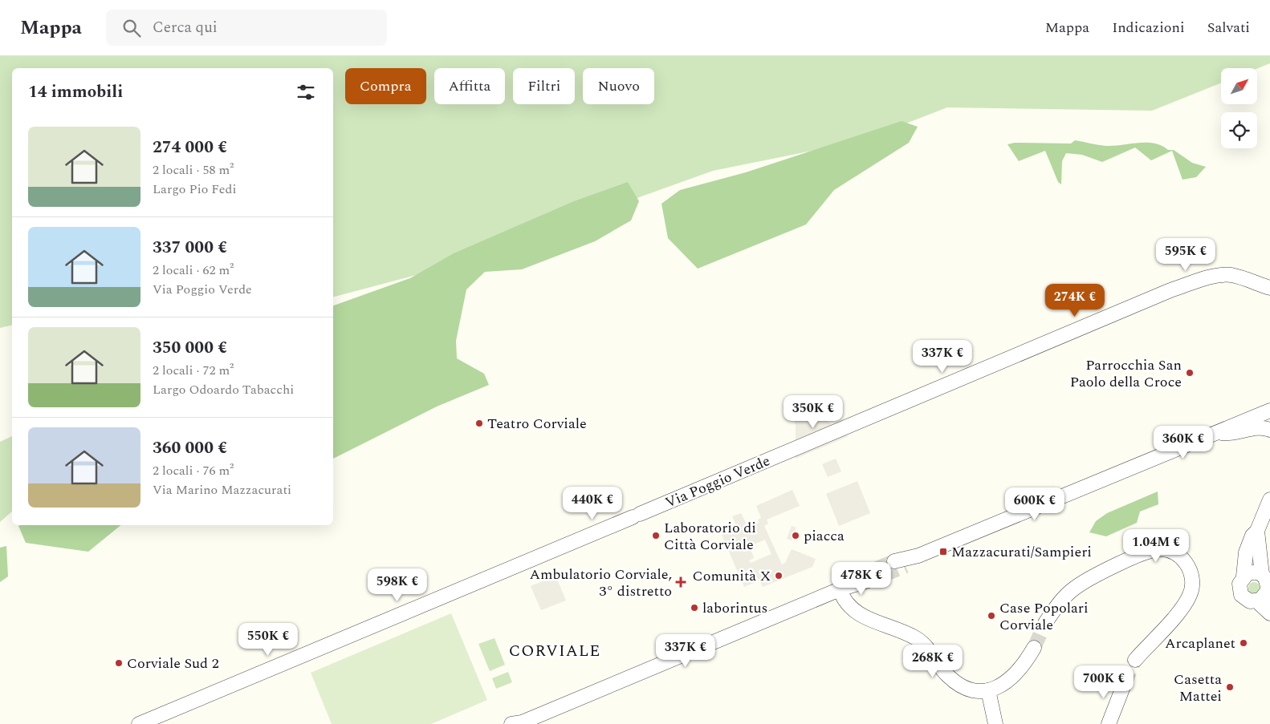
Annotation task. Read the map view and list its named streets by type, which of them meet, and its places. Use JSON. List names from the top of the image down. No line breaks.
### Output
{"streets":{"street":["Via Poggio Verde"]},"districts":["CORVIALE"],"places":{"other":["Parrocchia San Paolo della Croce","Teatro Corviale","Laboratorio di Città Corviale","piacca","Comunità X","laborintus","Case Popolari Corviale","Arcaplanet","Corviale Sud 2","Casetta Mattei"],"transit":["Mazzacurati/Sampieri"],"health":["Ambulatorio Corviale, 3° distretto"]},"north":"top right","page":{"header":"Mappa","search":"Cerca qui","nav":["Mappa","Indicazioni","Salvati"],"chip":["Compra","Affitta","Filtri","Nuovo"],"heading":"14 immobili","list":[{"name":"274 000 €","note":"2 locali · 58 m² · Largo Pio Fedi"},{"name":"337 000 €","note":"2 locali · 62 m² · Via Poggio Verde"},{"name":"350 000 €","note":"2 locali · 72 m² · Largo Odoardo Tabacchi"},{"name":"360 000 €","note":"2 locali · 76 m² · Via Marino Mazzacurati"}],"price":["595K €","274K €","337K €","350K €","360K €","440K €","600K €","1.04M €","478K €","598K €","550K €","337K €","268K €","700K €"]}}
